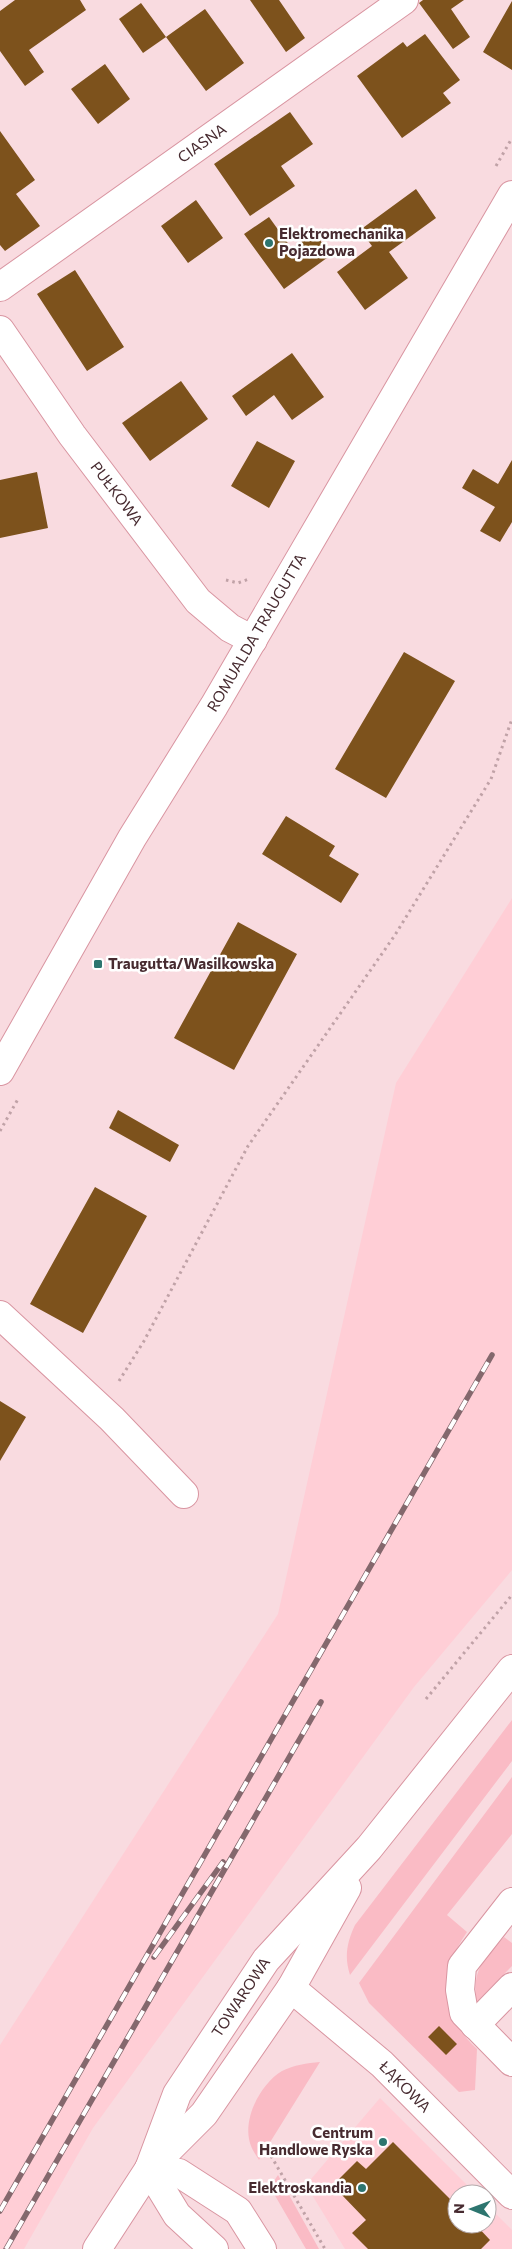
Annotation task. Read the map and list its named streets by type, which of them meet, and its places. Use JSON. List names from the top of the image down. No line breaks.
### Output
{"streets":{"street":["CIASNA","PUŁKOWA","ROMUALDA TRAUGUTTA","TOWAROWA","ŁĄKOWA"]},"crossings":[["PUŁKOWA","ROMUALDA TRAUGUTTA"],["TOWAROWA","ŁĄKOWA"]],"places":{"other":["Elektromechanika Pojazdowa","Centrum Handlowe Ryska","Elektroskandia"],"transit":["Traugutta/Wasilkowska"]},"north":"left"}
